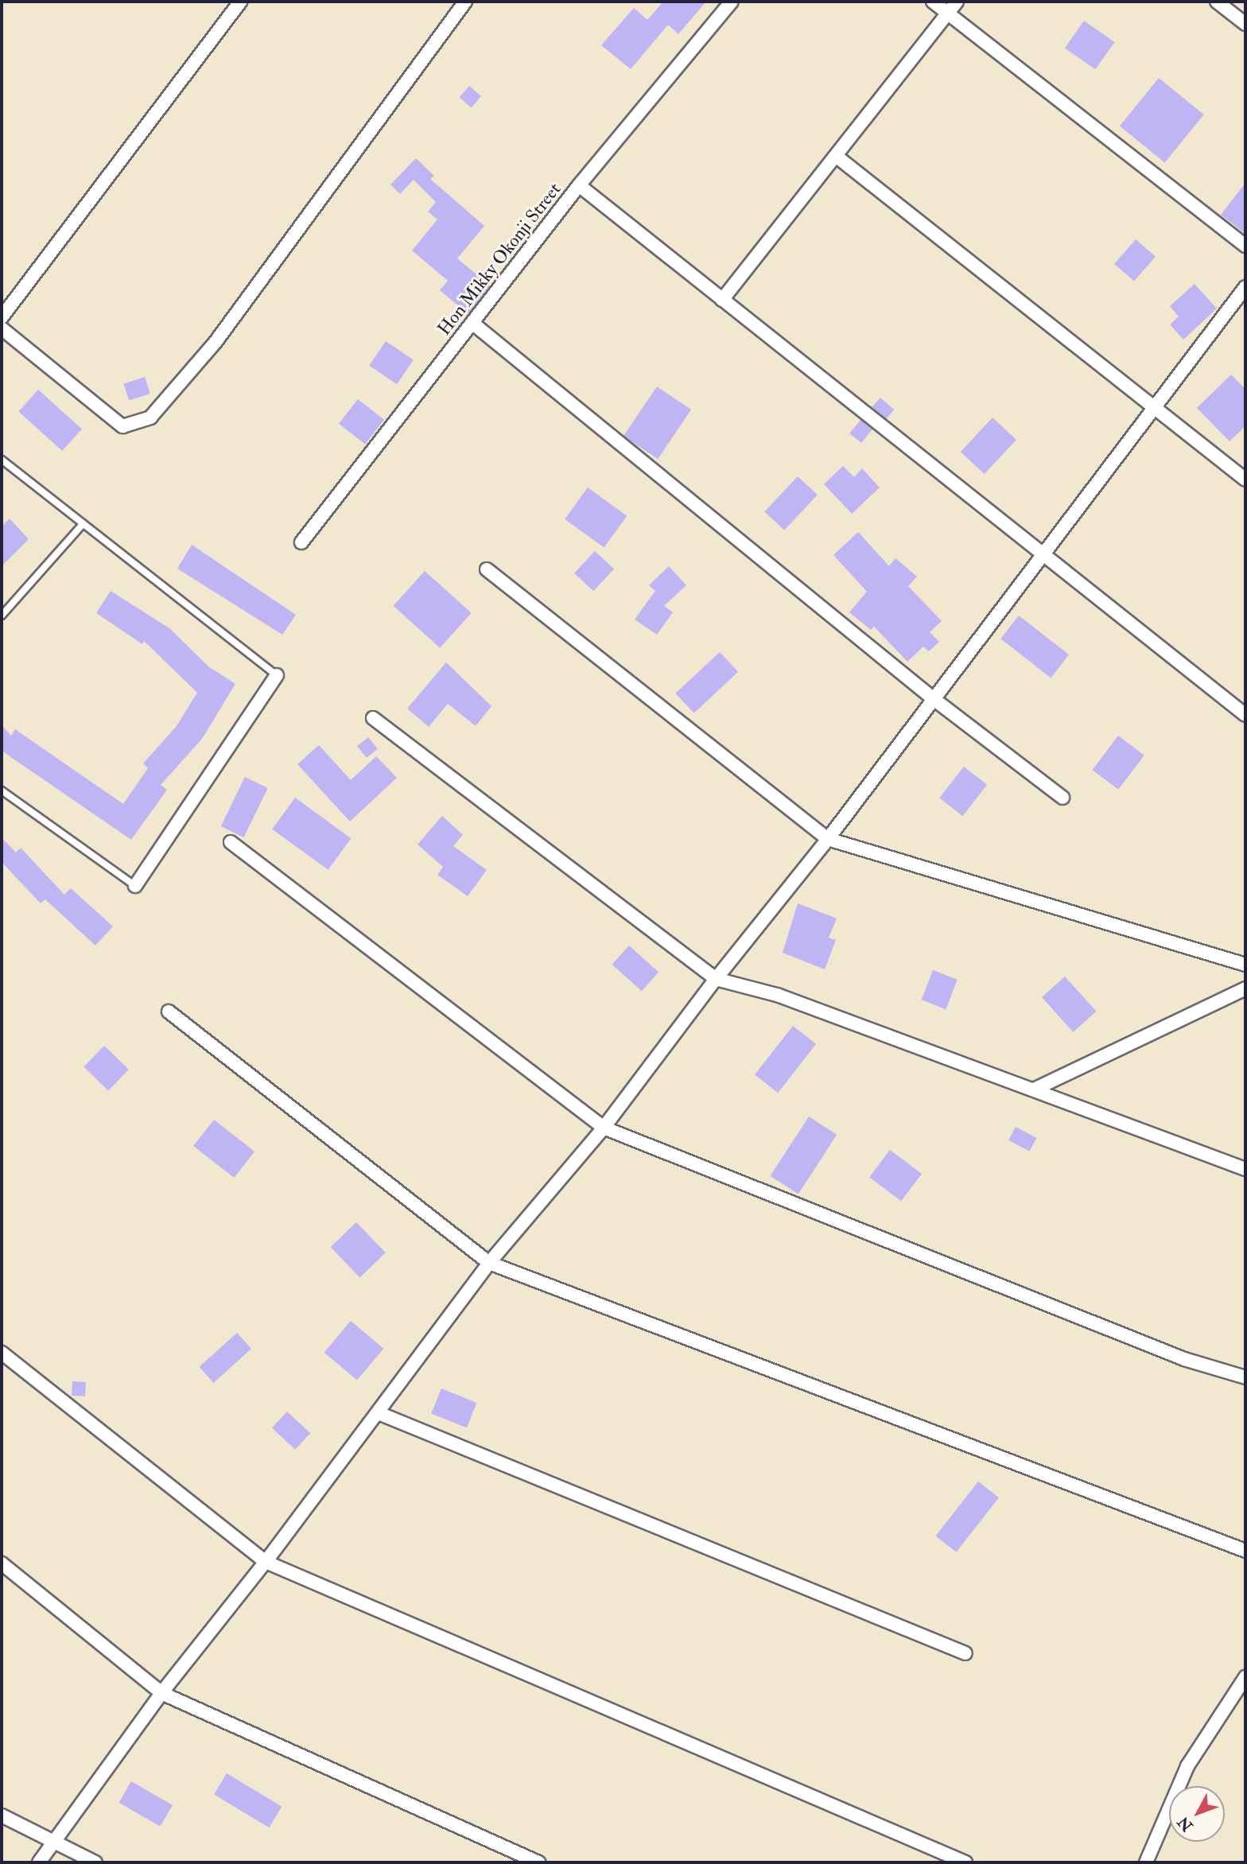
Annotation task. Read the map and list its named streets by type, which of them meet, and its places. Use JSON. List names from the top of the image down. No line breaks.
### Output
{"streets":{"street":["Hon Mikky Okonji Street"]},"north":"bottom left"}
